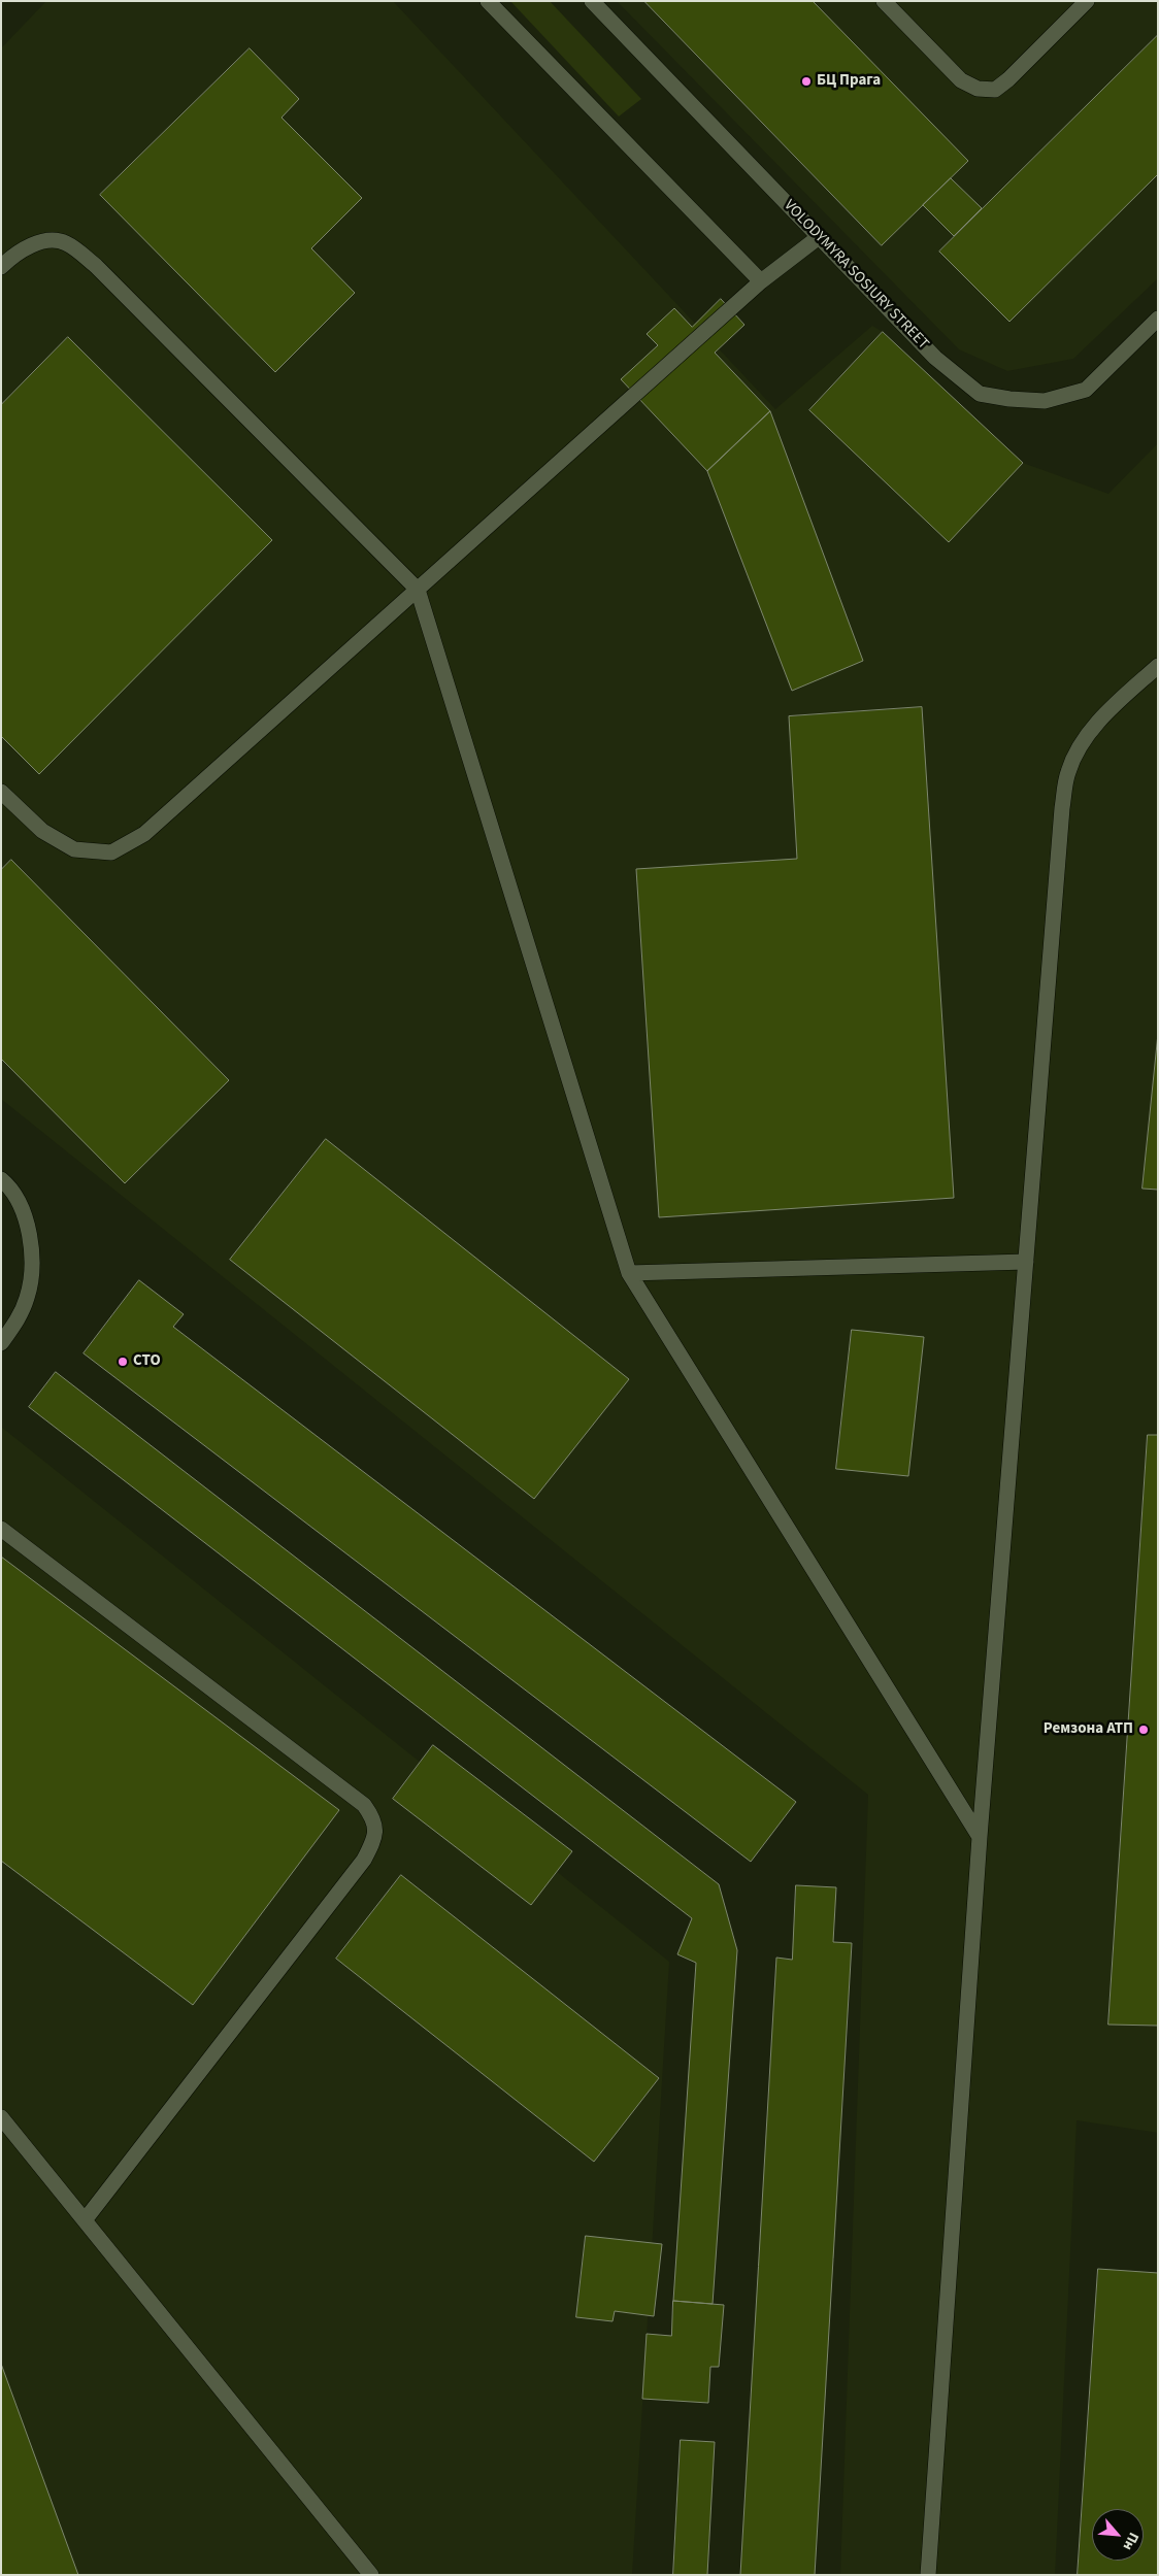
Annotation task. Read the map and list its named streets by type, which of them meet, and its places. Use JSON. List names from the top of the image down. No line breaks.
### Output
{"streets":{"street":["VOLODYMYRA SOSIURY STREET"]},"places":["БЦ Прага","СТО","Ремзона АТП"],"north":"bottom right"}
